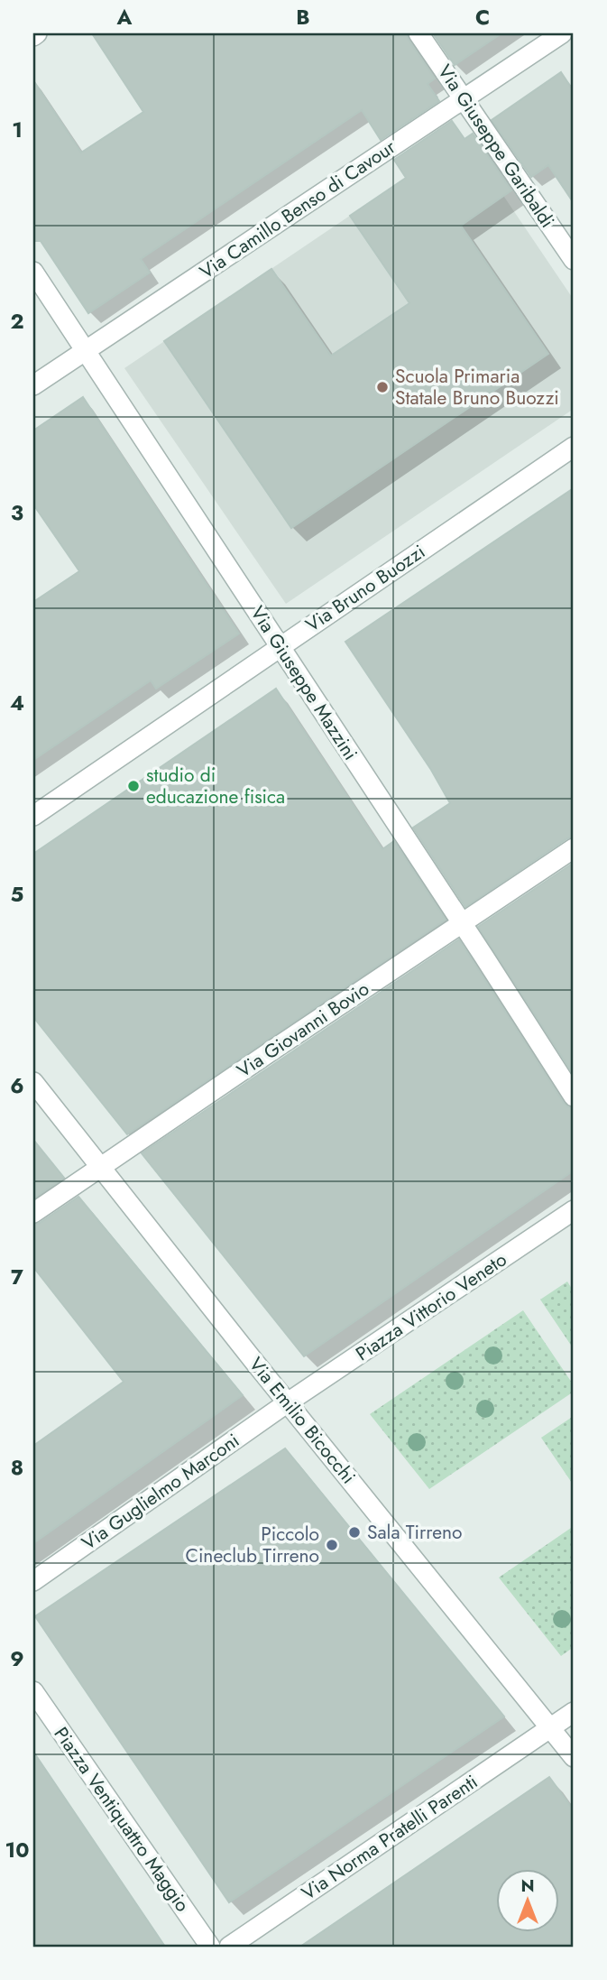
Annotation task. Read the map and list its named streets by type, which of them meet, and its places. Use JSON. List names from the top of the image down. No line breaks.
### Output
{"streets":{"street":["Via Giuseppe Garibaldi","Via Camillo Benso di Cavour","Via Bruno Buozzi","Via Giuseppe Mazzini","Via Giovanni Bovio","Piazza Vittorio Veneto","Via Emilio Bicocchi","Via Guglielmo Marconi","Piazza Ventiquattro Maggio","Via Norma Pratelli Parenti"]},"crossings":[["Via Giuseppe Garibaldi","Via Camillo Benso di Cavour"],["Via Camillo Benso di Cavour","Via Giuseppe Mazzini"],["Via Bruno Buozzi","Via Giuseppe Mazzini"],["Via Giuseppe Mazzini","Via Giovanni Bovio"],["Via Giovanni Bovio","Via Emilio Bicocchi"],["Piazza Vittorio Veneto","Via Emilio Bicocchi"],["Piazza Vittorio Veneto","Via Guglielmo Marconi"],["Via Emilio Bicocchi","Via Guglielmo Marconi"],["Via Emilio Bicocchi","Via Norma Pratelli Parenti"]],"places":["Scuola Primaria Statale Bruno Buozzi","studio di educazione fisica","Sala Tirreno","Piccolo Cineclub Tirreno"],"north":"top","grid":{"columns":["A","B","C"],"rows":["1","2","3","4","5","6","7","8","9","10"]}}
